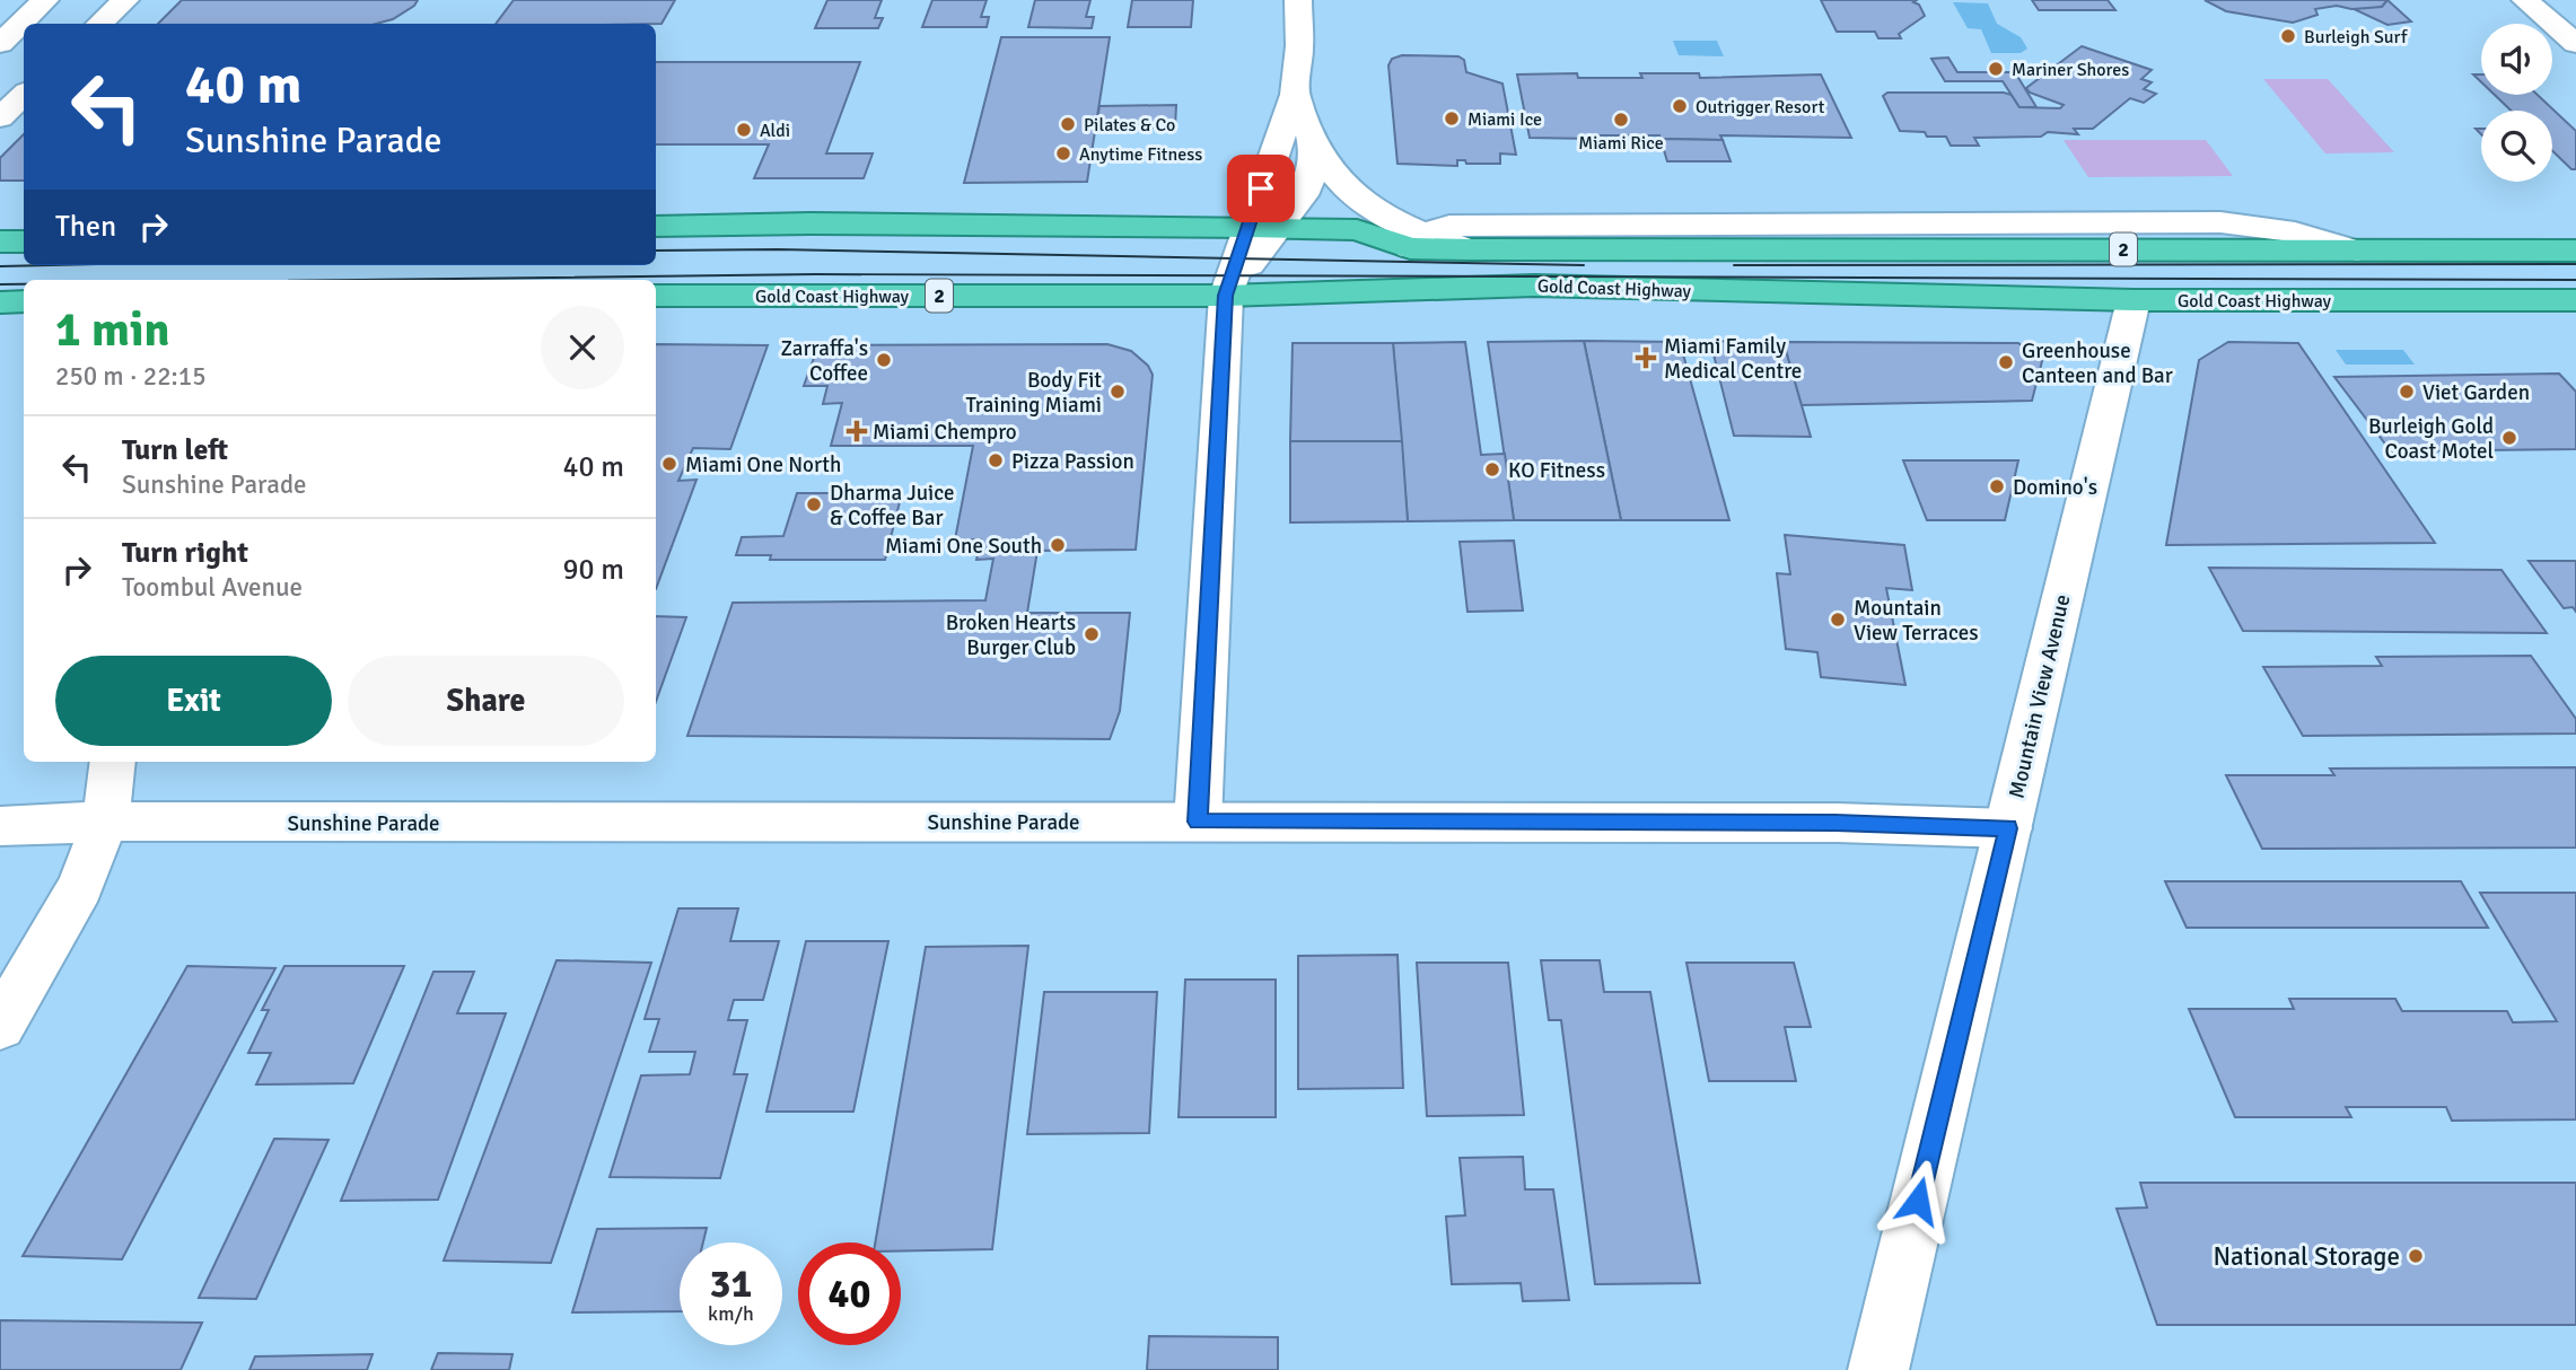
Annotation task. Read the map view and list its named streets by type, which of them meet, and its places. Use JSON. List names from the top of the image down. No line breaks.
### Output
{"streets":{"highway":["2","Gold Coast Highway"],"street":["Mountain View Avenue","Sunshine Parade"]},"crossings":[["Gold Coast Highway","Mountain View Avenue"],["Mountain View Avenue","Sunshine Parade"]],"places":{"other":["Burleigh Surf","Mariner Shores","Outrigger Resort","Miami Ice","Miami Rice","Pilates & Co","Aldi","Anytime Fitness","Zarraffa's Coffee","Greenhouse Canteen and Bar","Body Fit Training Miami","Viet Garden","Burleigh Gold Coast Motel","Pizza Passion","Miami One North","KO Fitness","Domino's","Dharma Juice & Coffee Bar","Miami One South","Mountain View Terraces","Broken Hearts Burger Club","National Storage"],"health":["Miami Family Medical Centre","Miami Chempro"]},"page":{"turn":["40 m","Sunshine Parade"],"then":"Then","heading":["1 min","250 m · 22:15"],"list":[{"name":"Turn left","note":"Sunshine Parade","value":"40 m"},{"name":"Turn right","note":"Toombul Avenue","value":"90 m"}],"buttons":["Exit","Share"],"speed":"31 km/h","limit":"40"}}
